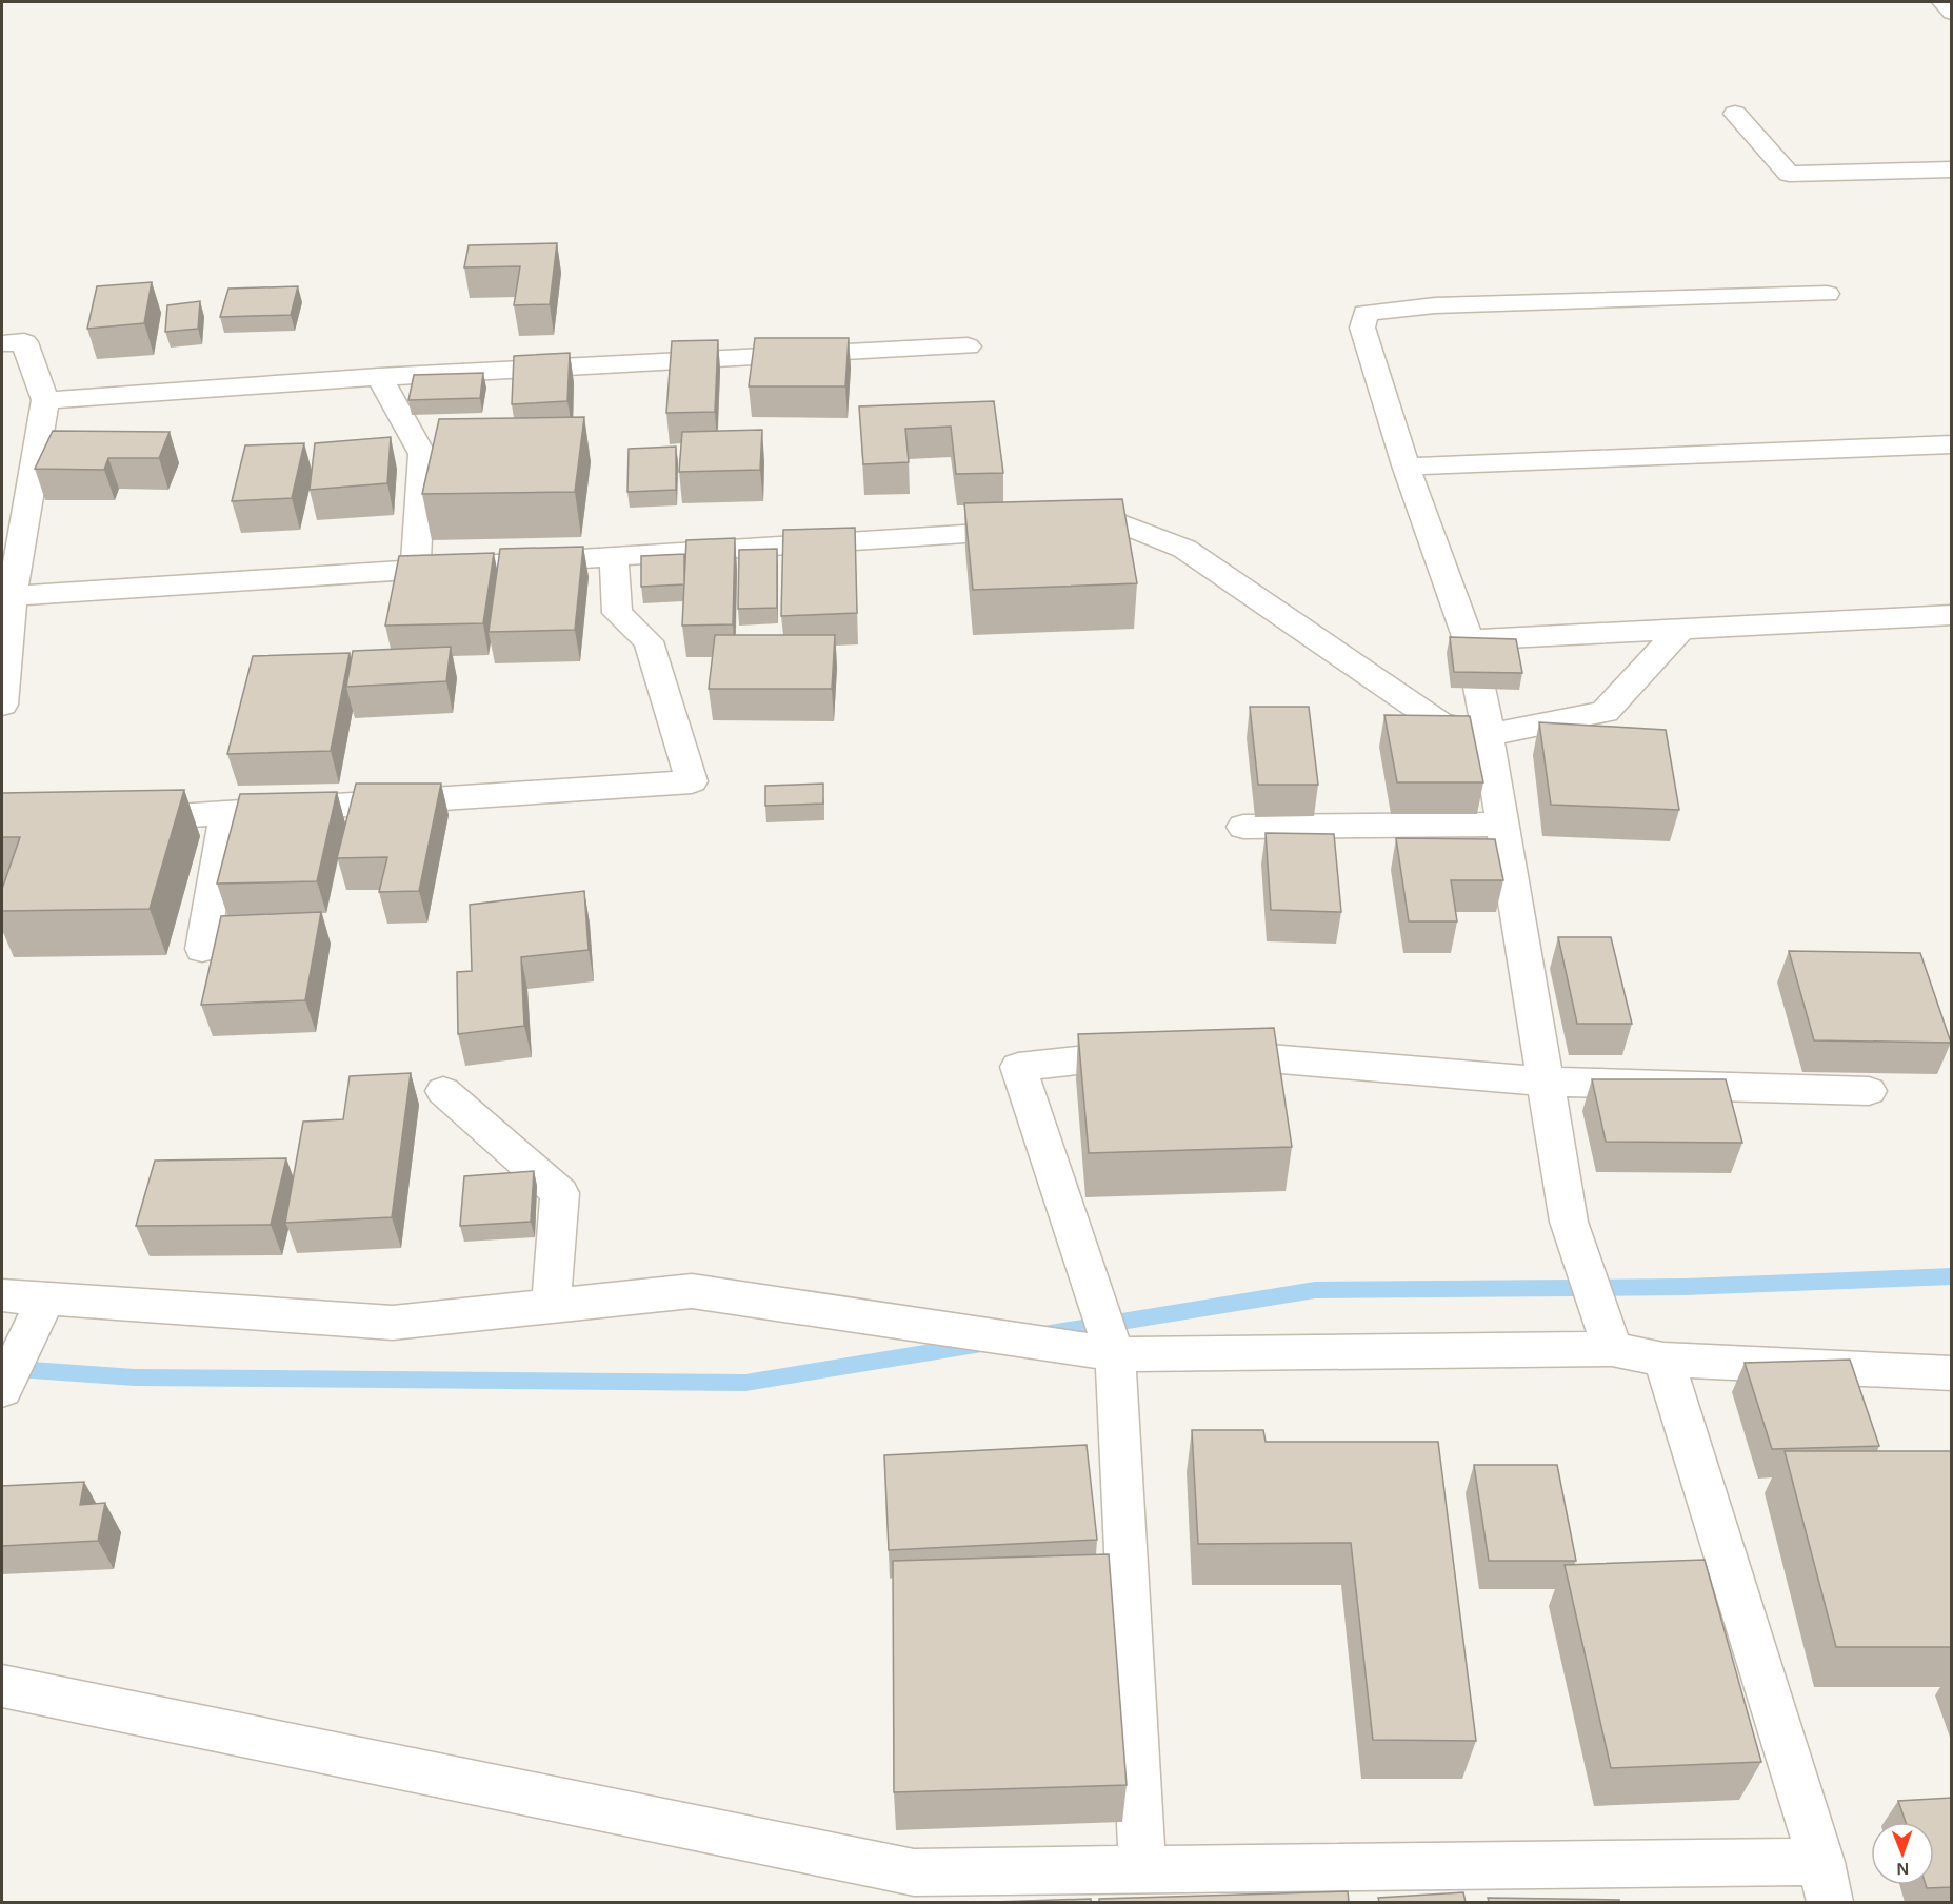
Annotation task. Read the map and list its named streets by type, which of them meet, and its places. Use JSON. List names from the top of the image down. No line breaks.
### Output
{"north":"bottom"}
